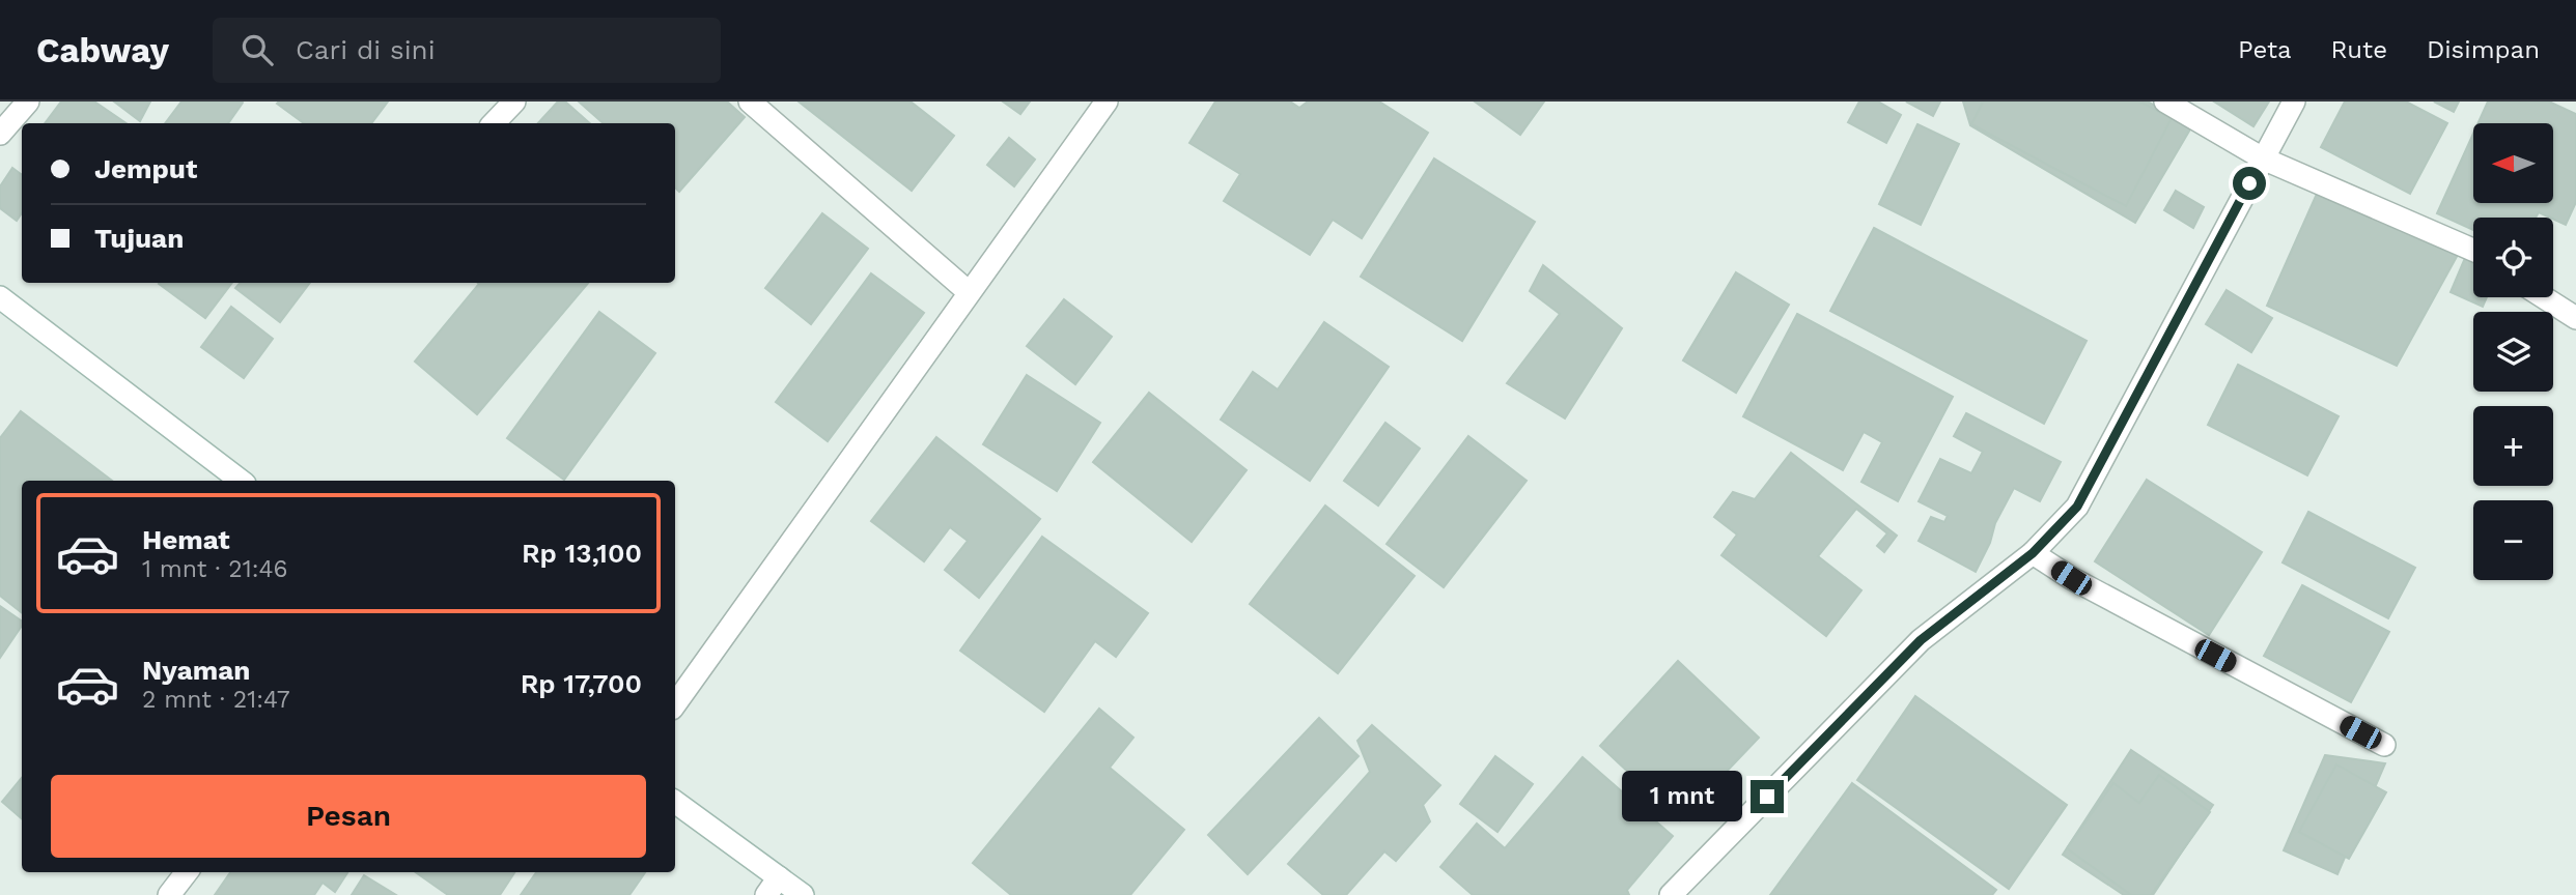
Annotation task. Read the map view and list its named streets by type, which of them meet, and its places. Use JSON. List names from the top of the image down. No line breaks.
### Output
{"north":"left","page":{"header":"Cabway","search":"Cari di sini","nav":["Peta","Rute","Disimpan"],"map_buttons":["+","−"],"banner":["Jemput","Tujuan"],"list":[{"name":"Hemat","note":"1 mnt · 21:46","value":"Rp 13,100"},{"name":"Nyaman","note":"2 mnt · 21:47","value":"Rp 17,700"}],"buttons":"Pesan","bubble":"1 mnt"}}
